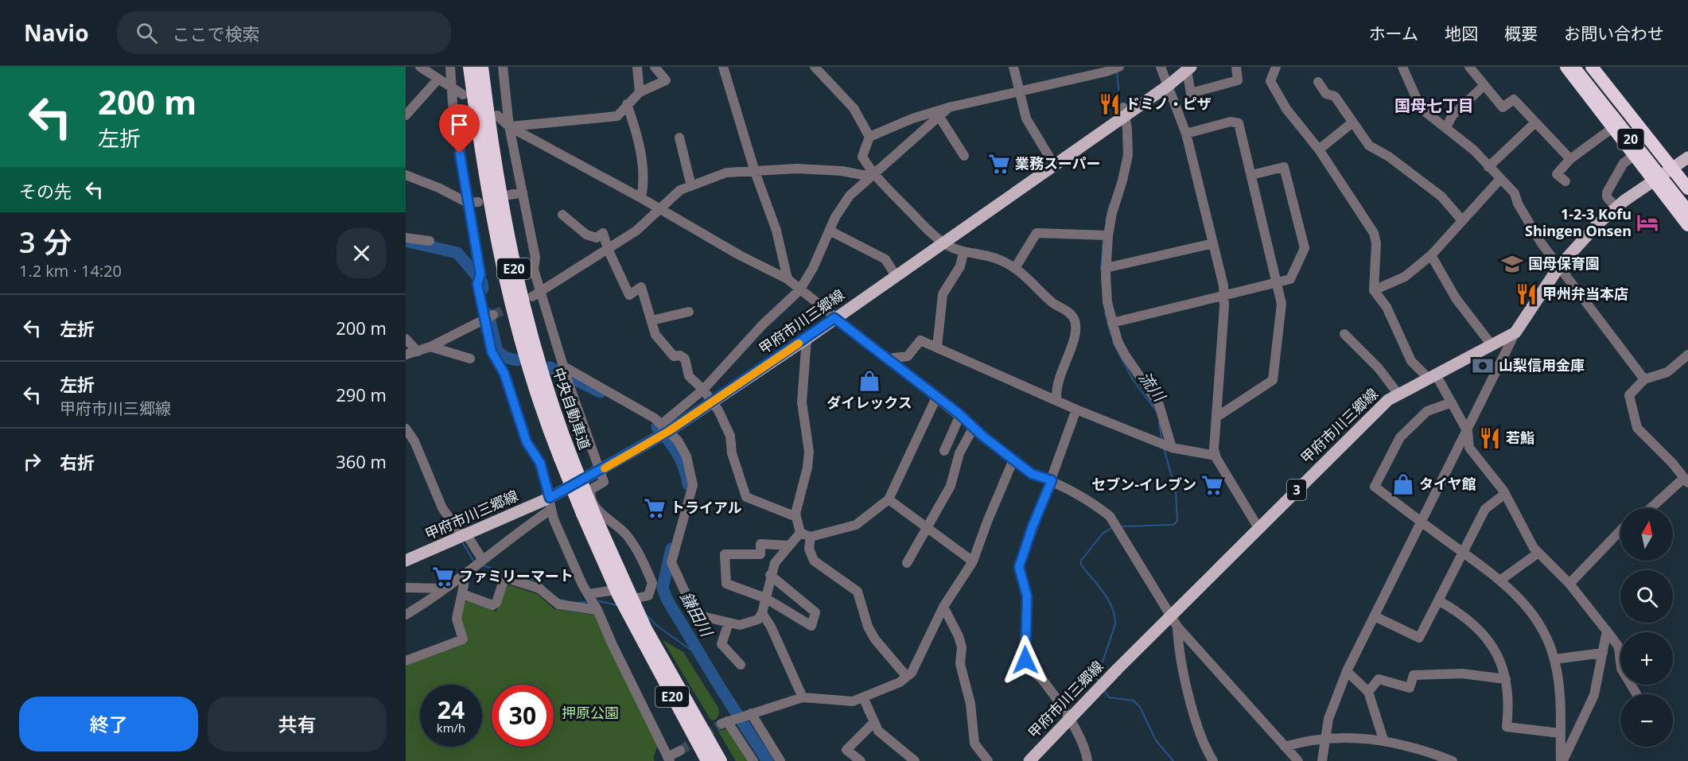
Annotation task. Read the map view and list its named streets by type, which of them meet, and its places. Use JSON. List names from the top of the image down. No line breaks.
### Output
{"streets":{"highway":["20","E20","中央自動車道"],"main road":["甲府市川三郷線","3"]},"crossings":[["甲府市川三郷線","3"]],"districts":["国母七丁目"],"water":["流川","鎌田川"],"parks":["押原公園"],"places":{"restaurant":["ドミノ・ピザ","甲州弁当本店","若鮨"],"supermarket":["業務スーパー","セブン-イレブン","トライアル","ファミリーマート"],"hotel":["1-2-3 Kofu Shingen Onsen"],"school or university":["国母保育園"],"bank":["山梨信用金庫"],"shop":["ダイレックス","タイヤ館"]},"north":"top","page":{"header":"Navio","search":"ここで検索","nav":["ホーム","地図","概要","お問い合わせ"],"turn":["200 m","左折"],"then":"その先","heading":["3 分","1.2 km · 14:20"],"list":[{"name":"左折","value":"200 m"},{"name":"左折","note":"甲府市川三郷線","value":"290 m"},{"name":"右折","value":"360 m"}],"map_buttons":["+","−"],"speed":"24 km/h","limit":"30","buttons":["終了","共有"]}}
